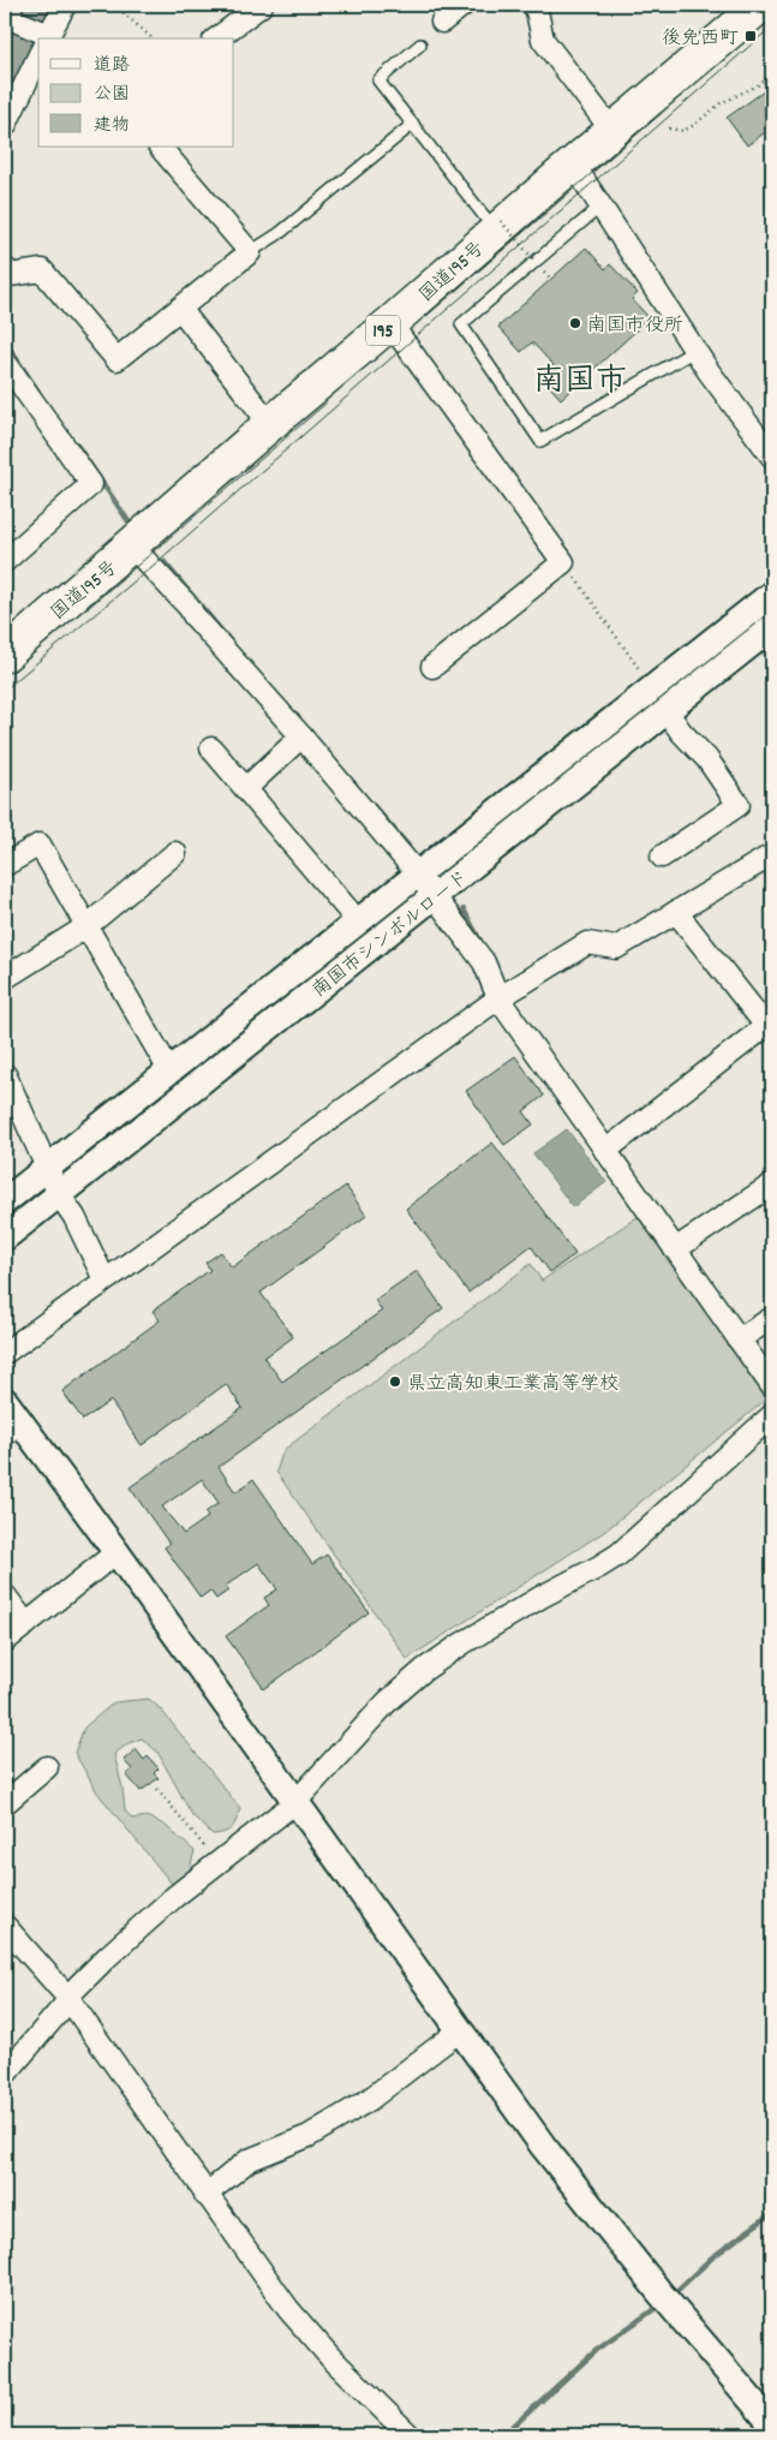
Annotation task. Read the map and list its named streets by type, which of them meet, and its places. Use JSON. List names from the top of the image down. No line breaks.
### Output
{"streets":{"highway":["国道195号","195"],"street":["南国市シンボルロード"]},"districts":["南国市"],"places":{"transit":["後免西町"],"other":["南国市役所","県立高知東工業高等学校"]},"legend":["道路","公園","建物"]}
